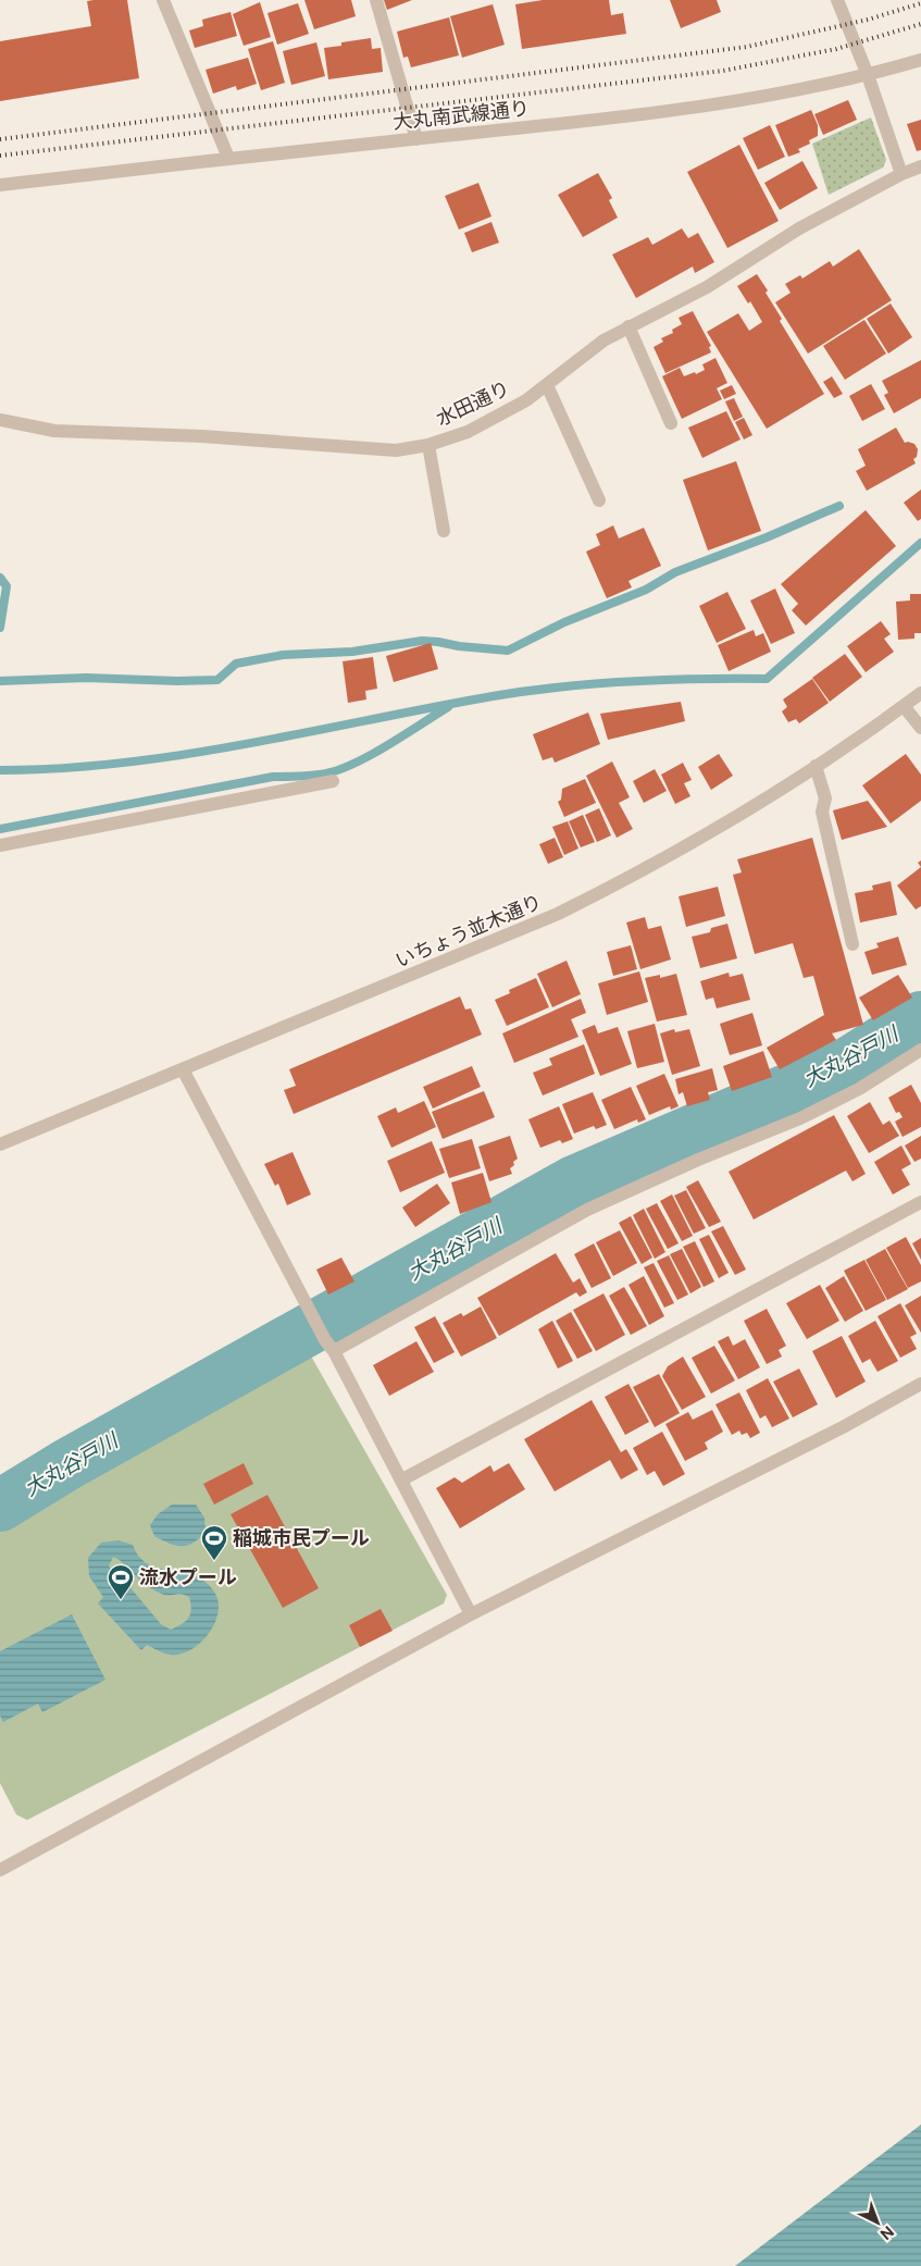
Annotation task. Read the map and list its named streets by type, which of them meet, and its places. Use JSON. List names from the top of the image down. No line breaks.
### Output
{"streets":{"street":["大丸南武線通り","水田通り","いちょう並木通り"]},"water":["大丸谷戸川"],"places":{"sports":["稲城市民プール","流水プール"]},"north":"bottom right"}
